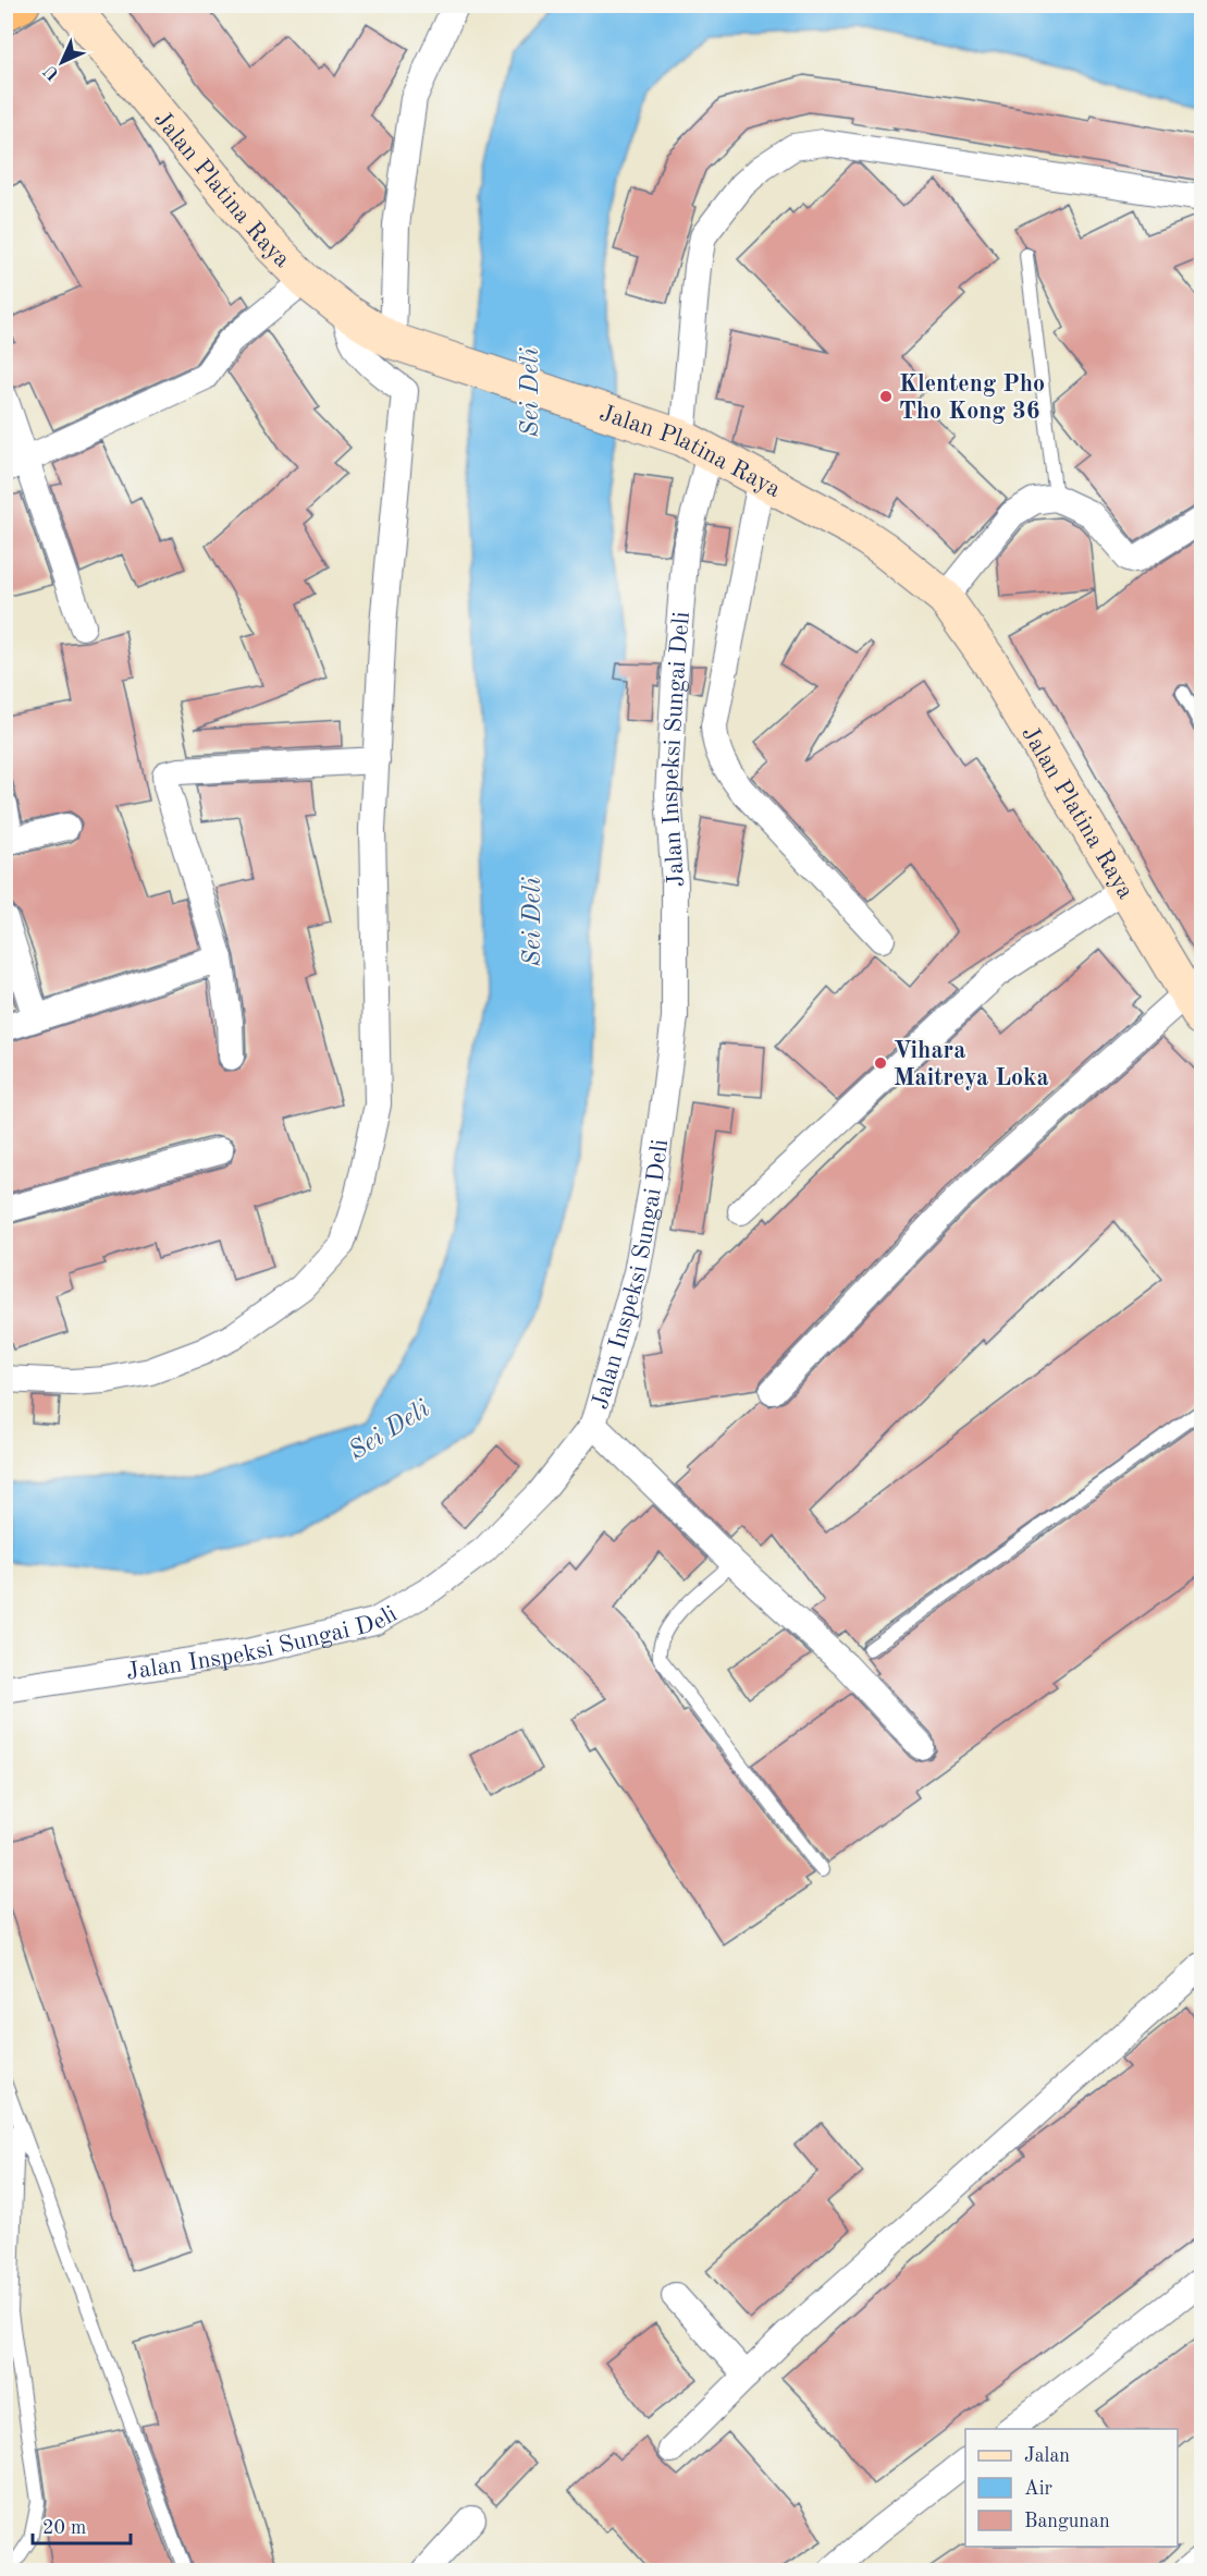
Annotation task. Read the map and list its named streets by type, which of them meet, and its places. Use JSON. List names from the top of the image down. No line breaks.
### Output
{"streets":{"main road":["Jalan Platina Raya"],"street":["Jalan Inspeksi Sungai Deli"]},"crossings":[["Jalan Platina Raya","Jalan Inspeksi Sungai Deli"]],"water":["Sei Deli"],"places":["Klenteng Pho Tho Kong 36","Vihara Maitreya Loka"],"legend":["Jalan","Air","Bangunan"],"scale_bar":"20 m","north":"bottom left"}
